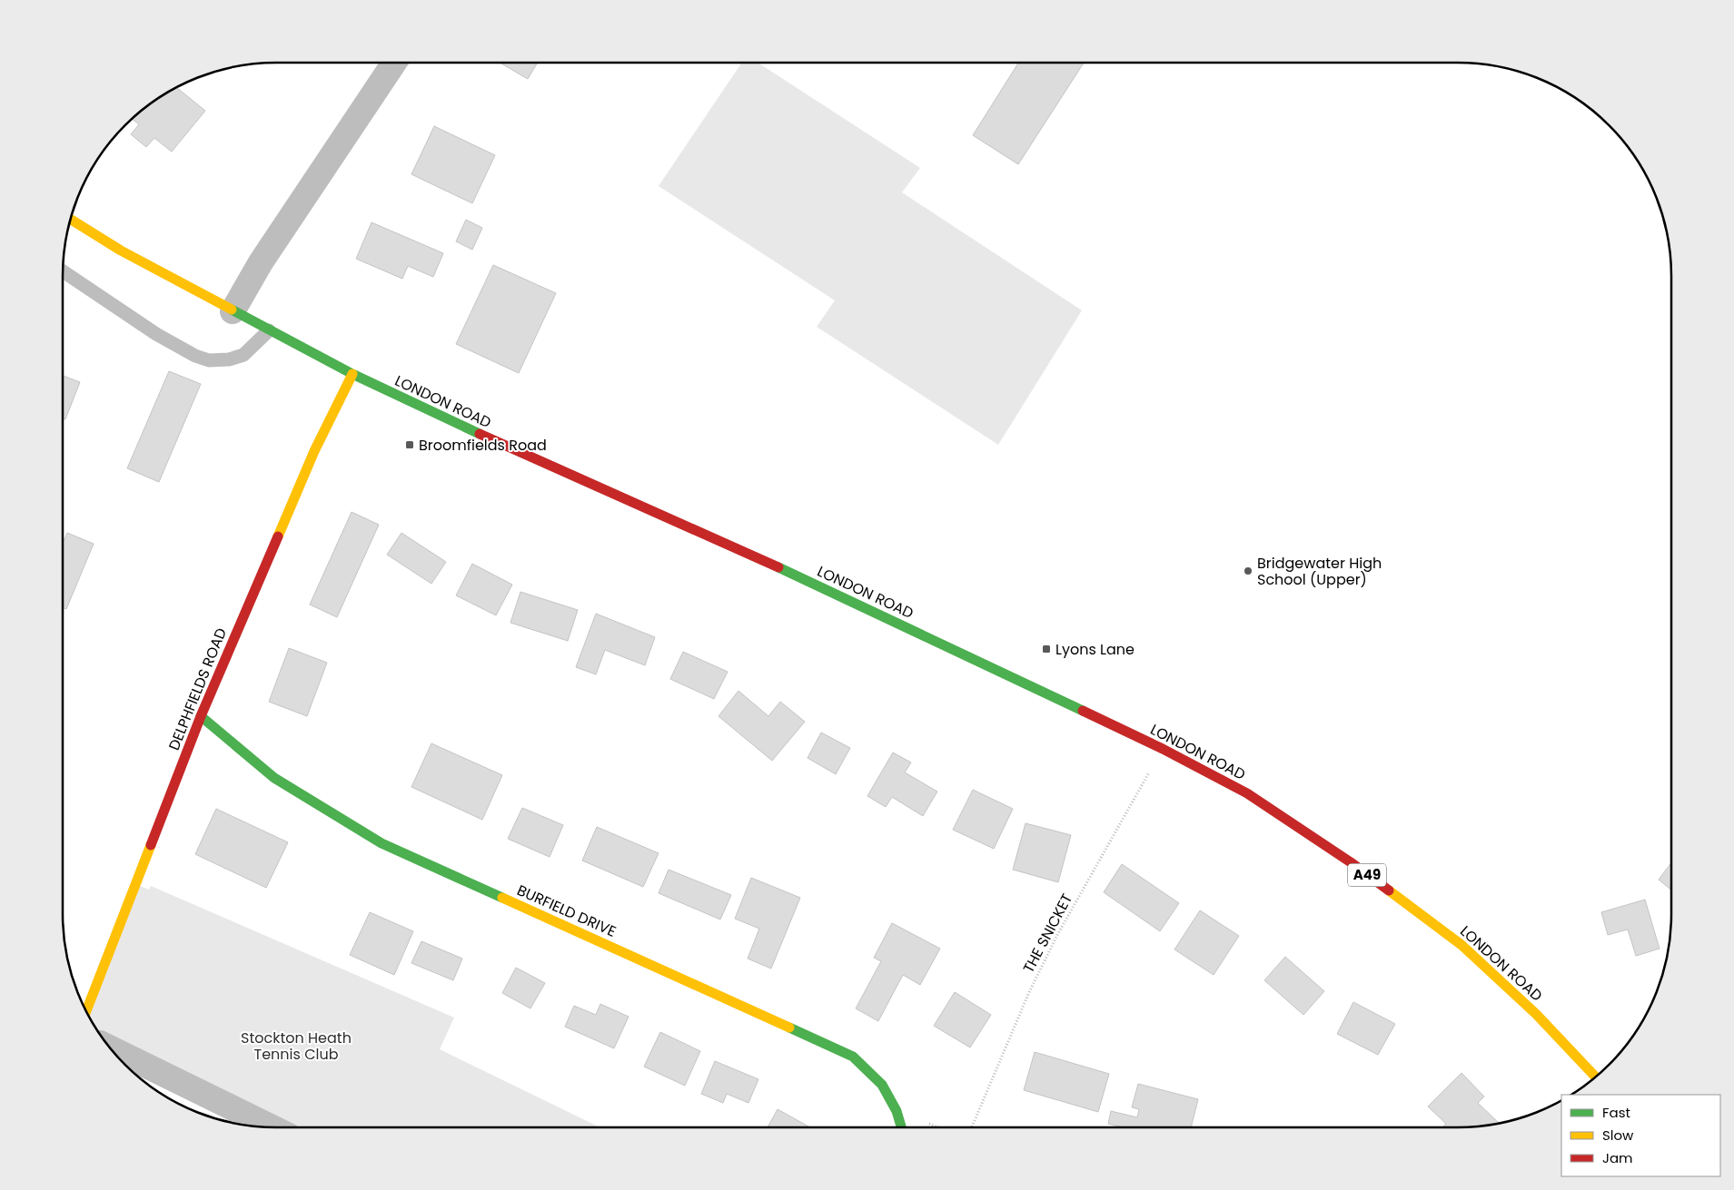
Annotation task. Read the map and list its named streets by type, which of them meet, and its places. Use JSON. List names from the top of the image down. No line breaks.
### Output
{"streets":{"main road":["LONDON ROAD","DELPHFIELDS ROAD","A49","BURFIELD DRIVE"],"path":["THE SNICKET"]},"crossings":[["LONDON ROAD","DELPHFIELDS ROAD"],["LONDON ROAD","THE SNICKET"],["DELPHFIELDS ROAD","BURFIELD DRIVE"]],"parks":["Stockton Heath Tennis Club"],"places":{"transit":["Broomfields Road","Lyons Lane"],"other":["Bridgewater High School (Upper)"]},"legend":["Fast","Slow","Jam"]}
